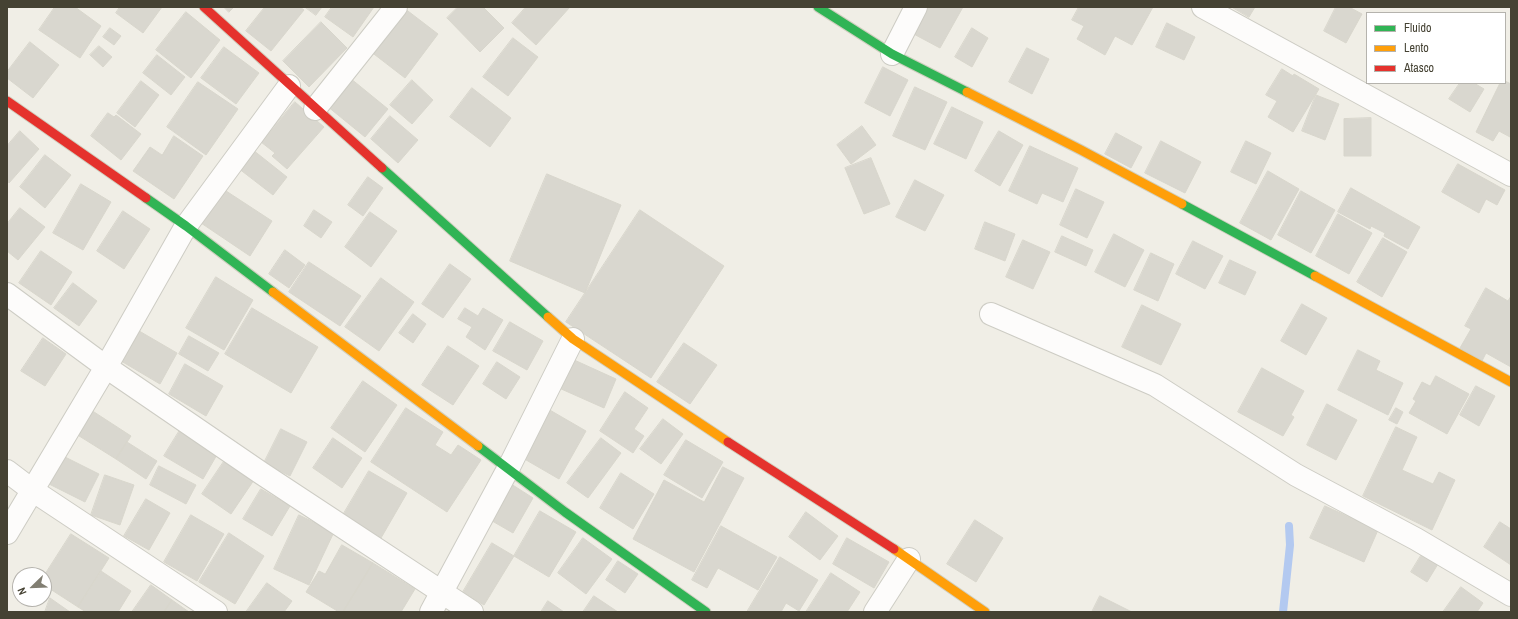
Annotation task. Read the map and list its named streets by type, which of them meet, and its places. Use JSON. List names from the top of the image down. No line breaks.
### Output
{"legend":["Fluido","Lento","Atasco"],"north":"bottom left"}
